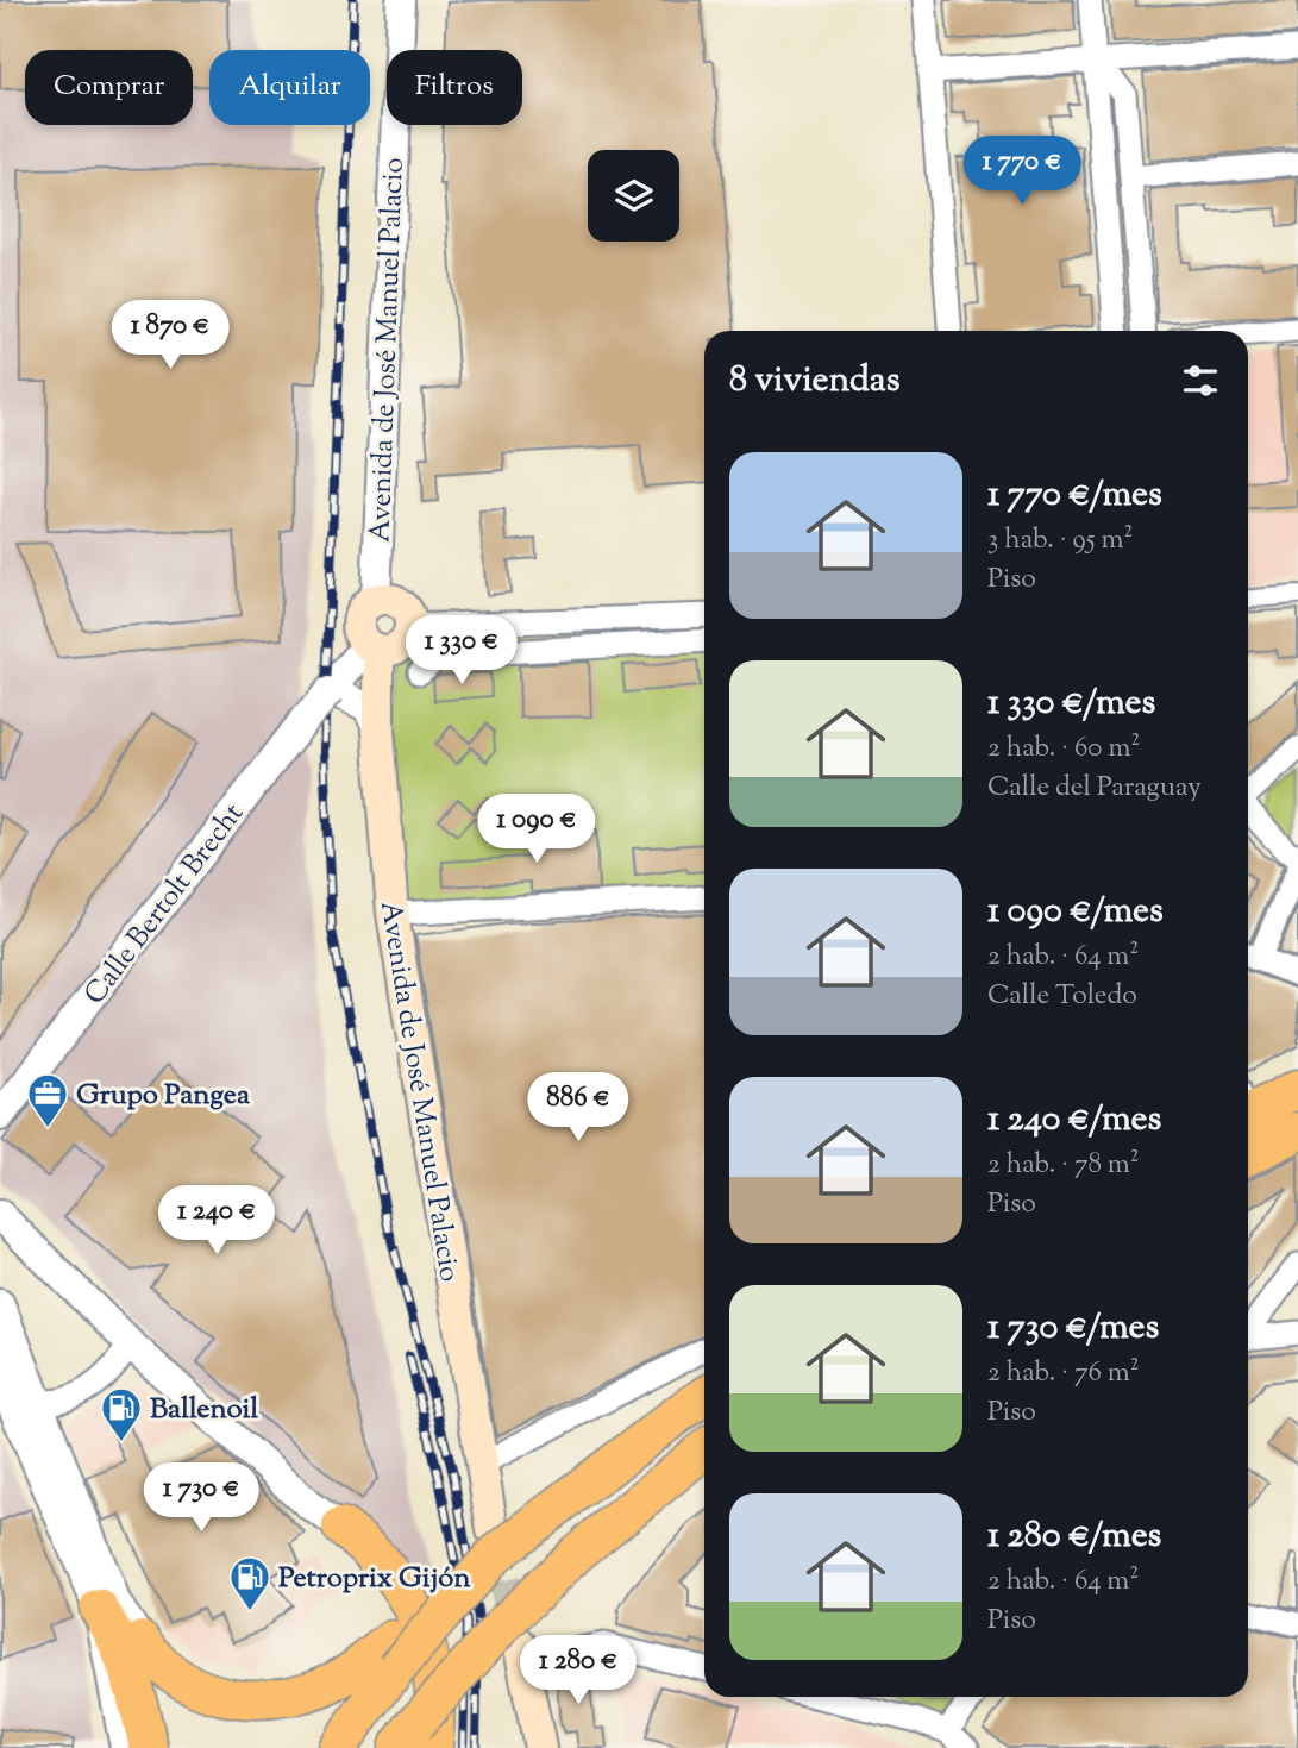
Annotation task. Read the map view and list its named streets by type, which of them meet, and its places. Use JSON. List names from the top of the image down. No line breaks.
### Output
{"streets":{"main road":["Avenida de José Manuel Palacio"],"street":["Calle Bertolt Brecht"]},"crossings":[["Avenida de José Manuel Palacio","Calle Bertolt Brecht"]],"places":{"office":["Grupo Pangea"],"fuel station":["Ballenoil","Petroprix Gijón"]},"page":{"chip":["Comprar","Alquilar","Filtros"],"price":["1 770 €","1 870 €","1 330 €","1 090 €","886 €","1 240 €","1 730 €","1 280 €"],"heading":"8 viviendas","list":[{"name":"1 770 €/mes","note":"3 hab. · 95 m² · Piso"},{"name":"1 330 €/mes","note":"2 hab. · 60 m² · Calle del Paraguay"},{"name":"1 090 €/mes","note":"2 hab. · 64 m² · Calle Toledo"},{"name":"1 240 €/mes","note":"2 hab. · 78 m² · Piso"},{"name":"1 730 €/mes","note":"2 hab. · 76 m² · Piso"},{"name":"1 280 €/mes","note":"2 hab. · 64 m² · Piso"}]}}
